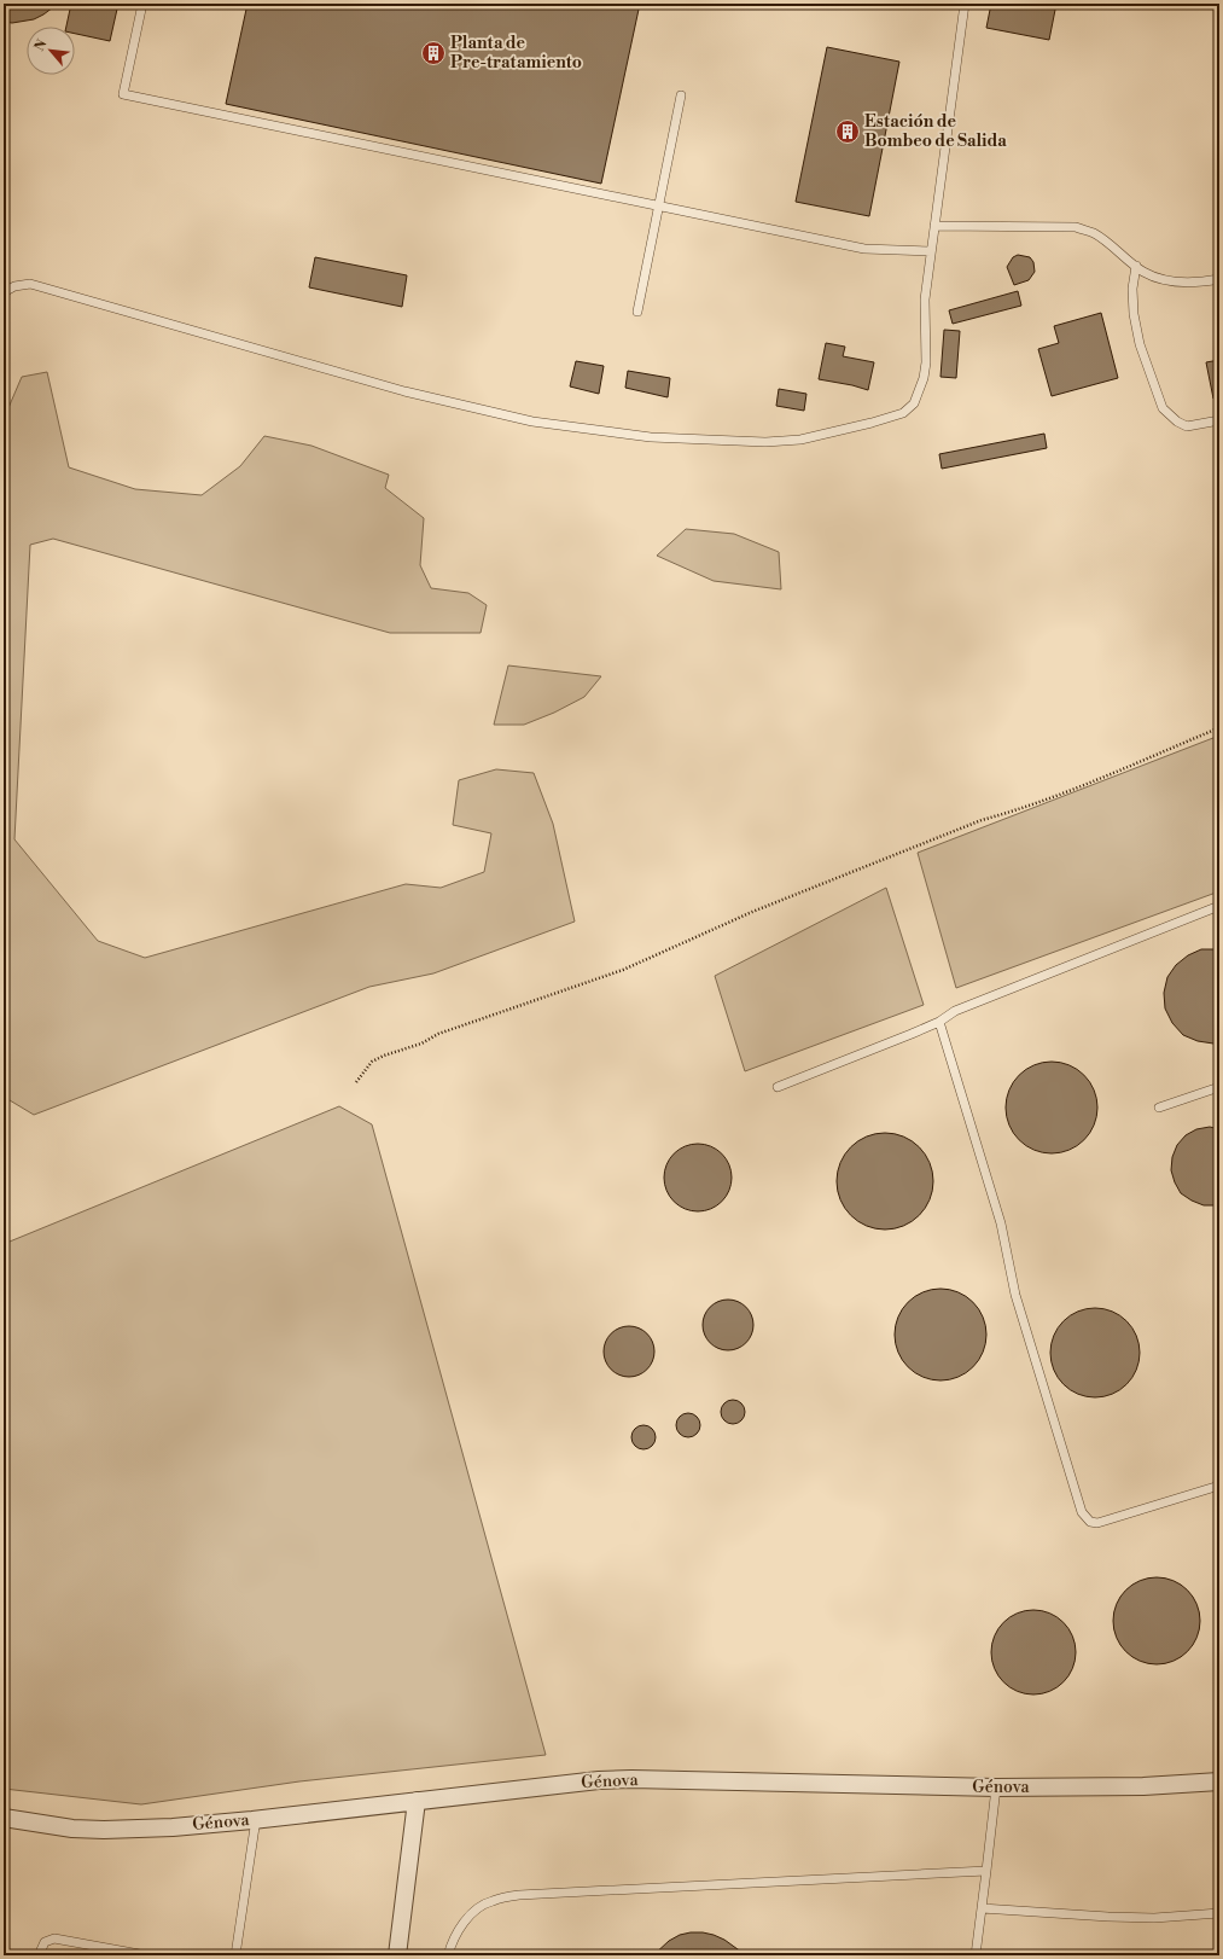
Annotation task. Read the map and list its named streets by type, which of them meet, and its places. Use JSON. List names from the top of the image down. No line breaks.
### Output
{"streets":{"street":["Génova"]},"places":{"building":["Planta de Pre-tratamiento","Estación de Bombeo de Salida"]},"north":"top left"}
